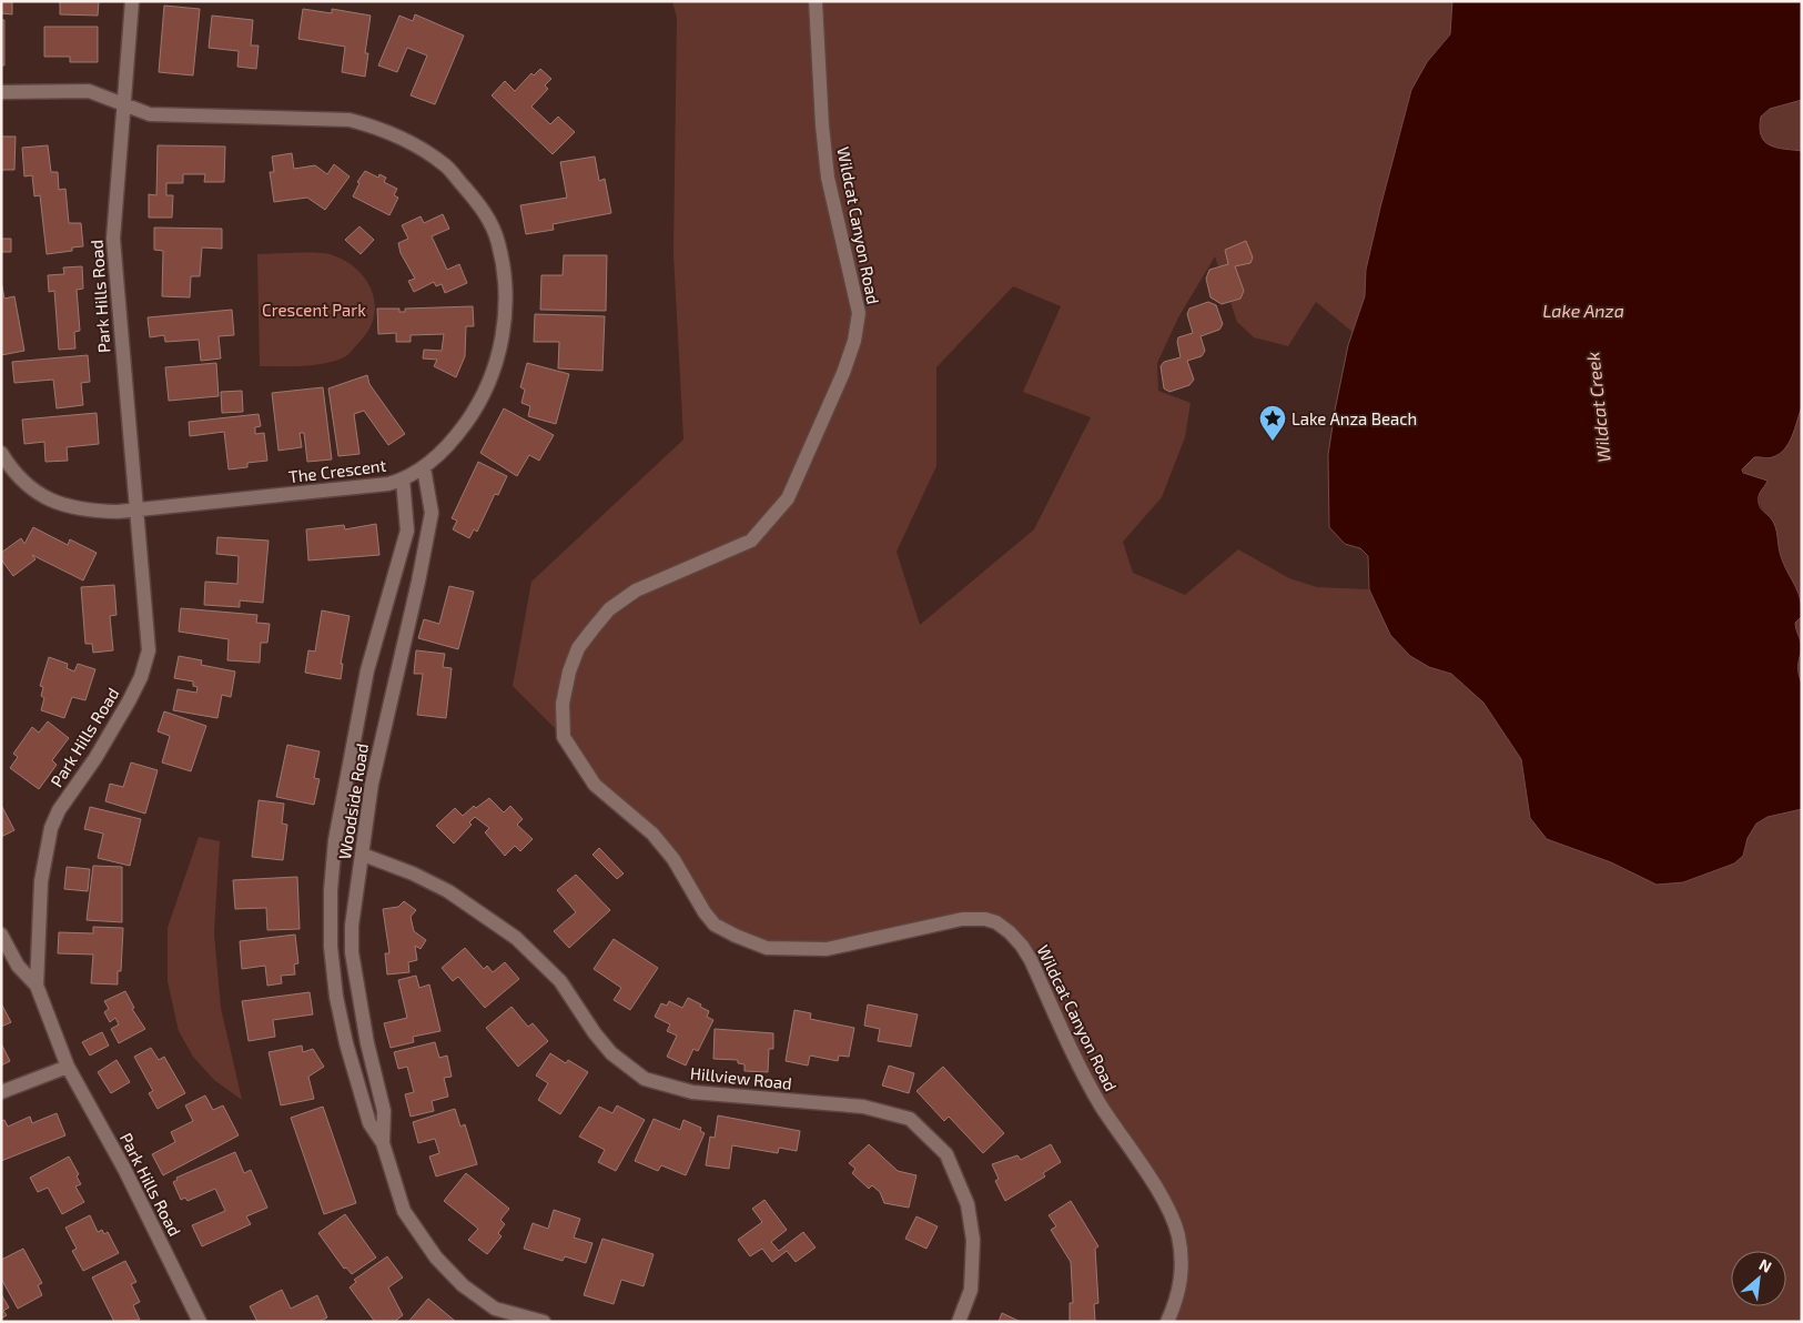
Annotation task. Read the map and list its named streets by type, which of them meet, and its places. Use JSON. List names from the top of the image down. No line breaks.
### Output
{"streets":{"street":["Wildcat Canyon Road","Park Hills Road","The Crescent","Woodside Road","Hillview Road"]},"crossings":[["Park Hills Road","The Crescent"],["The Crescent","Woodside Road"],["Woodside Road","Hillview Road"]],"water":["Lake Anza","Wildcat Creek"],"parks":["Crescent Park"],"places":{"place":["Lake Anza Beach"]},"north":"top right"}
